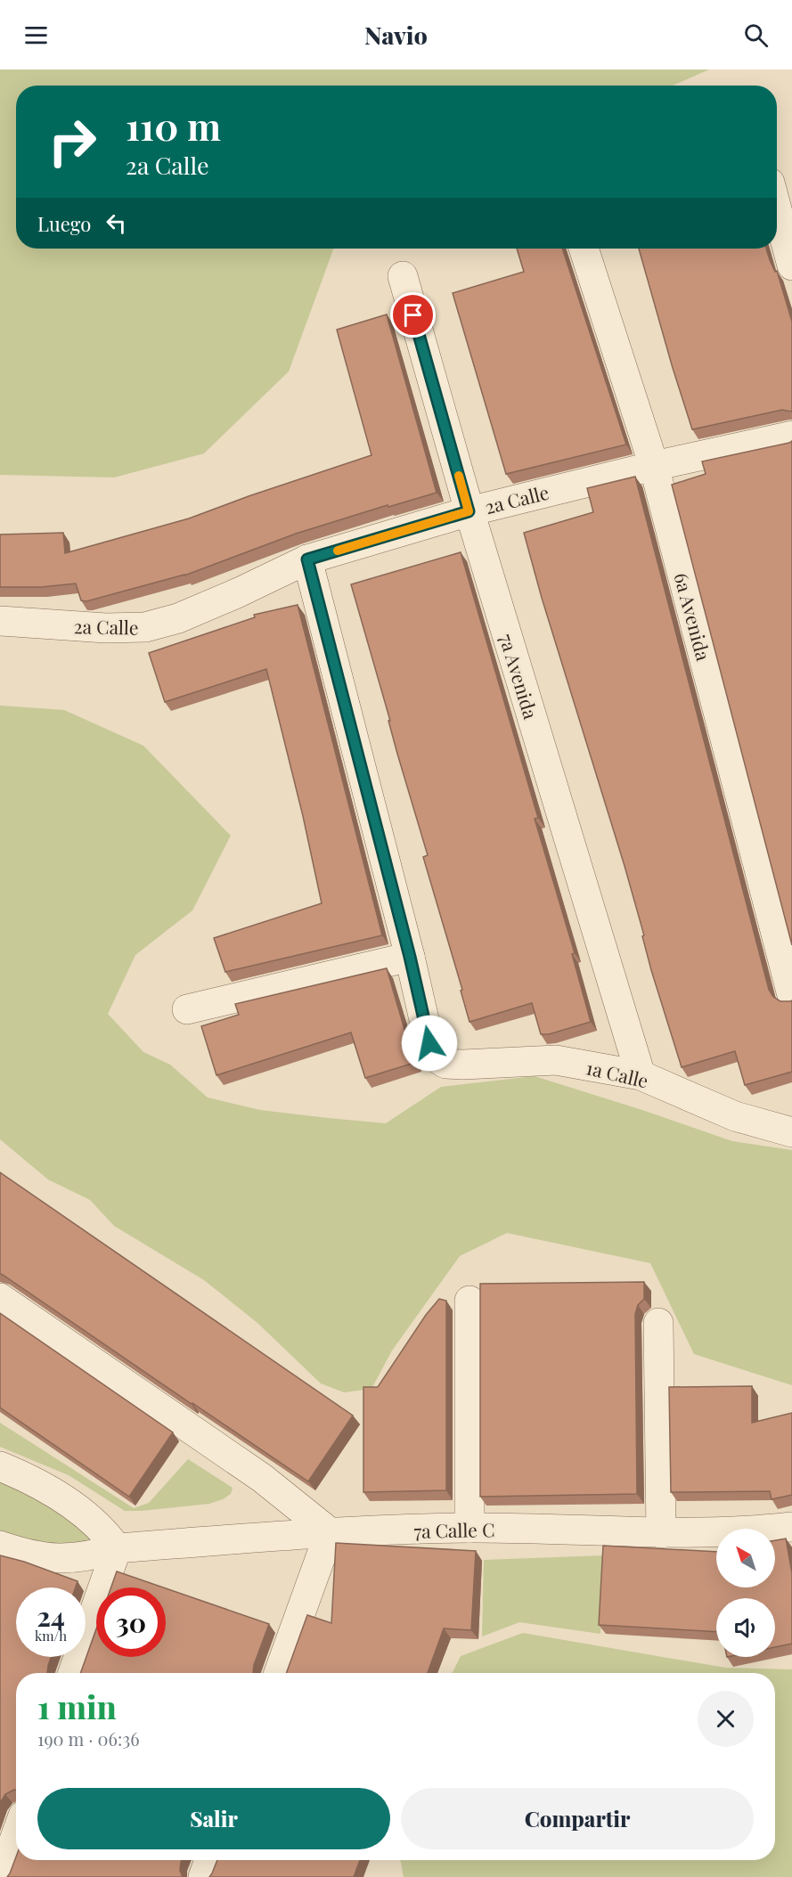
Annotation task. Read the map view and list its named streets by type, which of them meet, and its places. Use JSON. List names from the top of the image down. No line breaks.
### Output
{"streets":{"street":["2a Calle","6a Avenida","7a Avenida","1a Calle","7a Calle C"]},"crossings":[["2a Calle","6a Avenida"],["2a Calle","7a Avenida"],["7a Avenida","1a Calle"]],"north":"top left","page":{"header":"Navio","turn":["110 m","2a Calle"],"then":"Luego","speed":"24 km/h","limit":"30","heading":["1 min","190 m · 06:36"],"buttons":["Salir","Compartir"]}}
